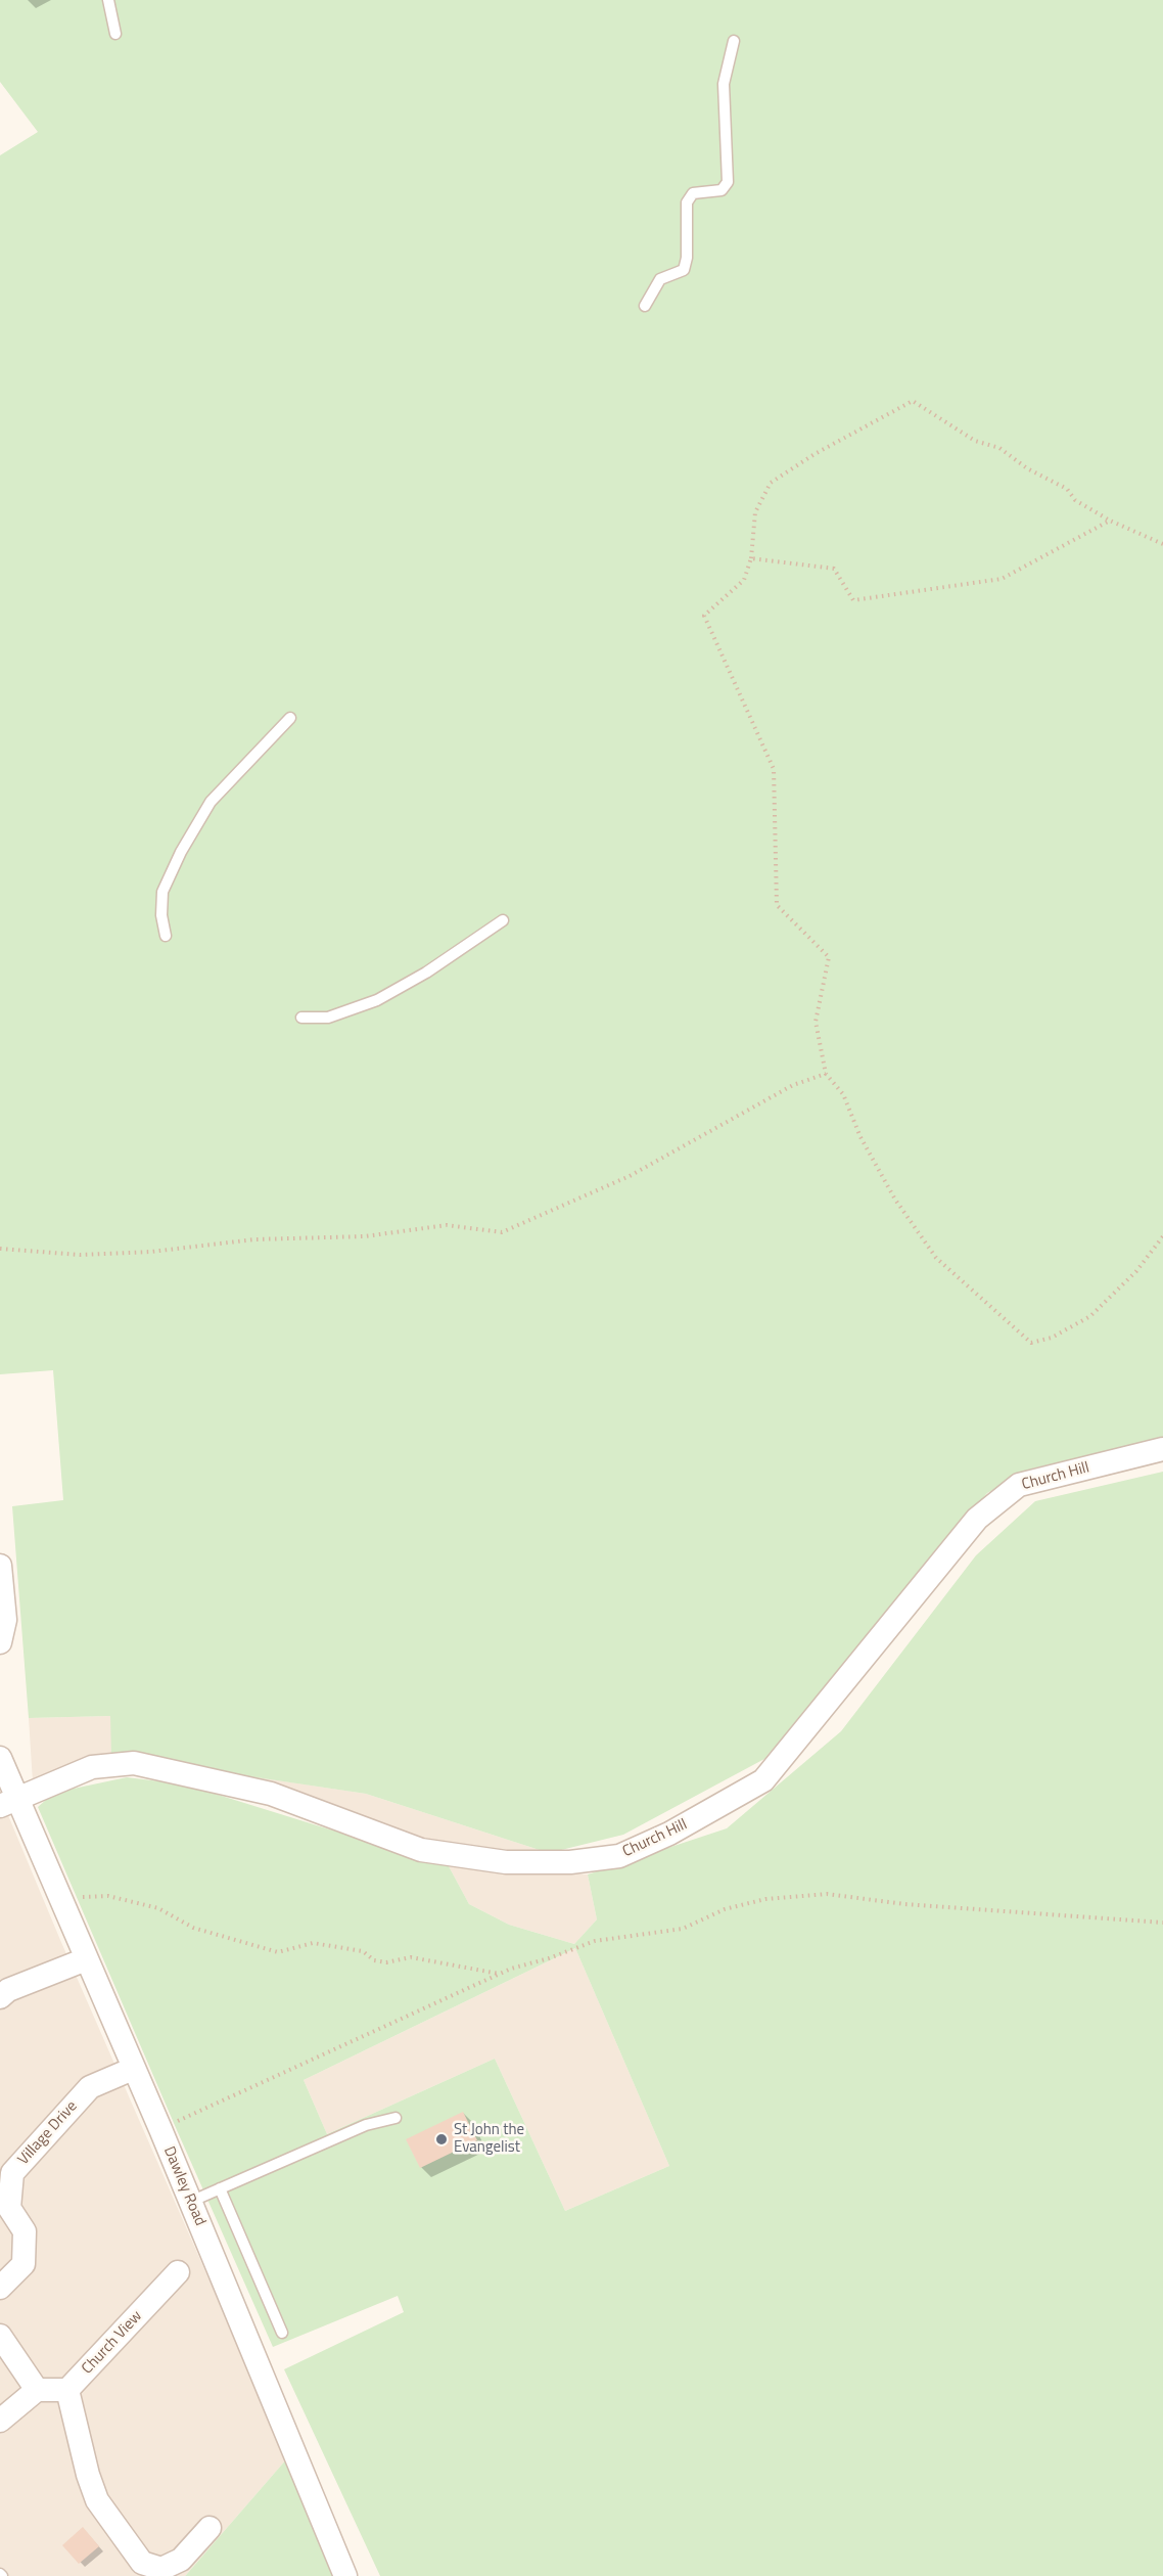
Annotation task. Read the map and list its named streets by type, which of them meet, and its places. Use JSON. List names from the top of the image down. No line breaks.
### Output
{"streets":{"street":["Church Hill","Village Drive","Dawley Road","Church View"]},"crossings":[["Church Hill","Dawley Road"],["Village Drive","Dawley Road"]],"places":["St John the Evangelist"]}
